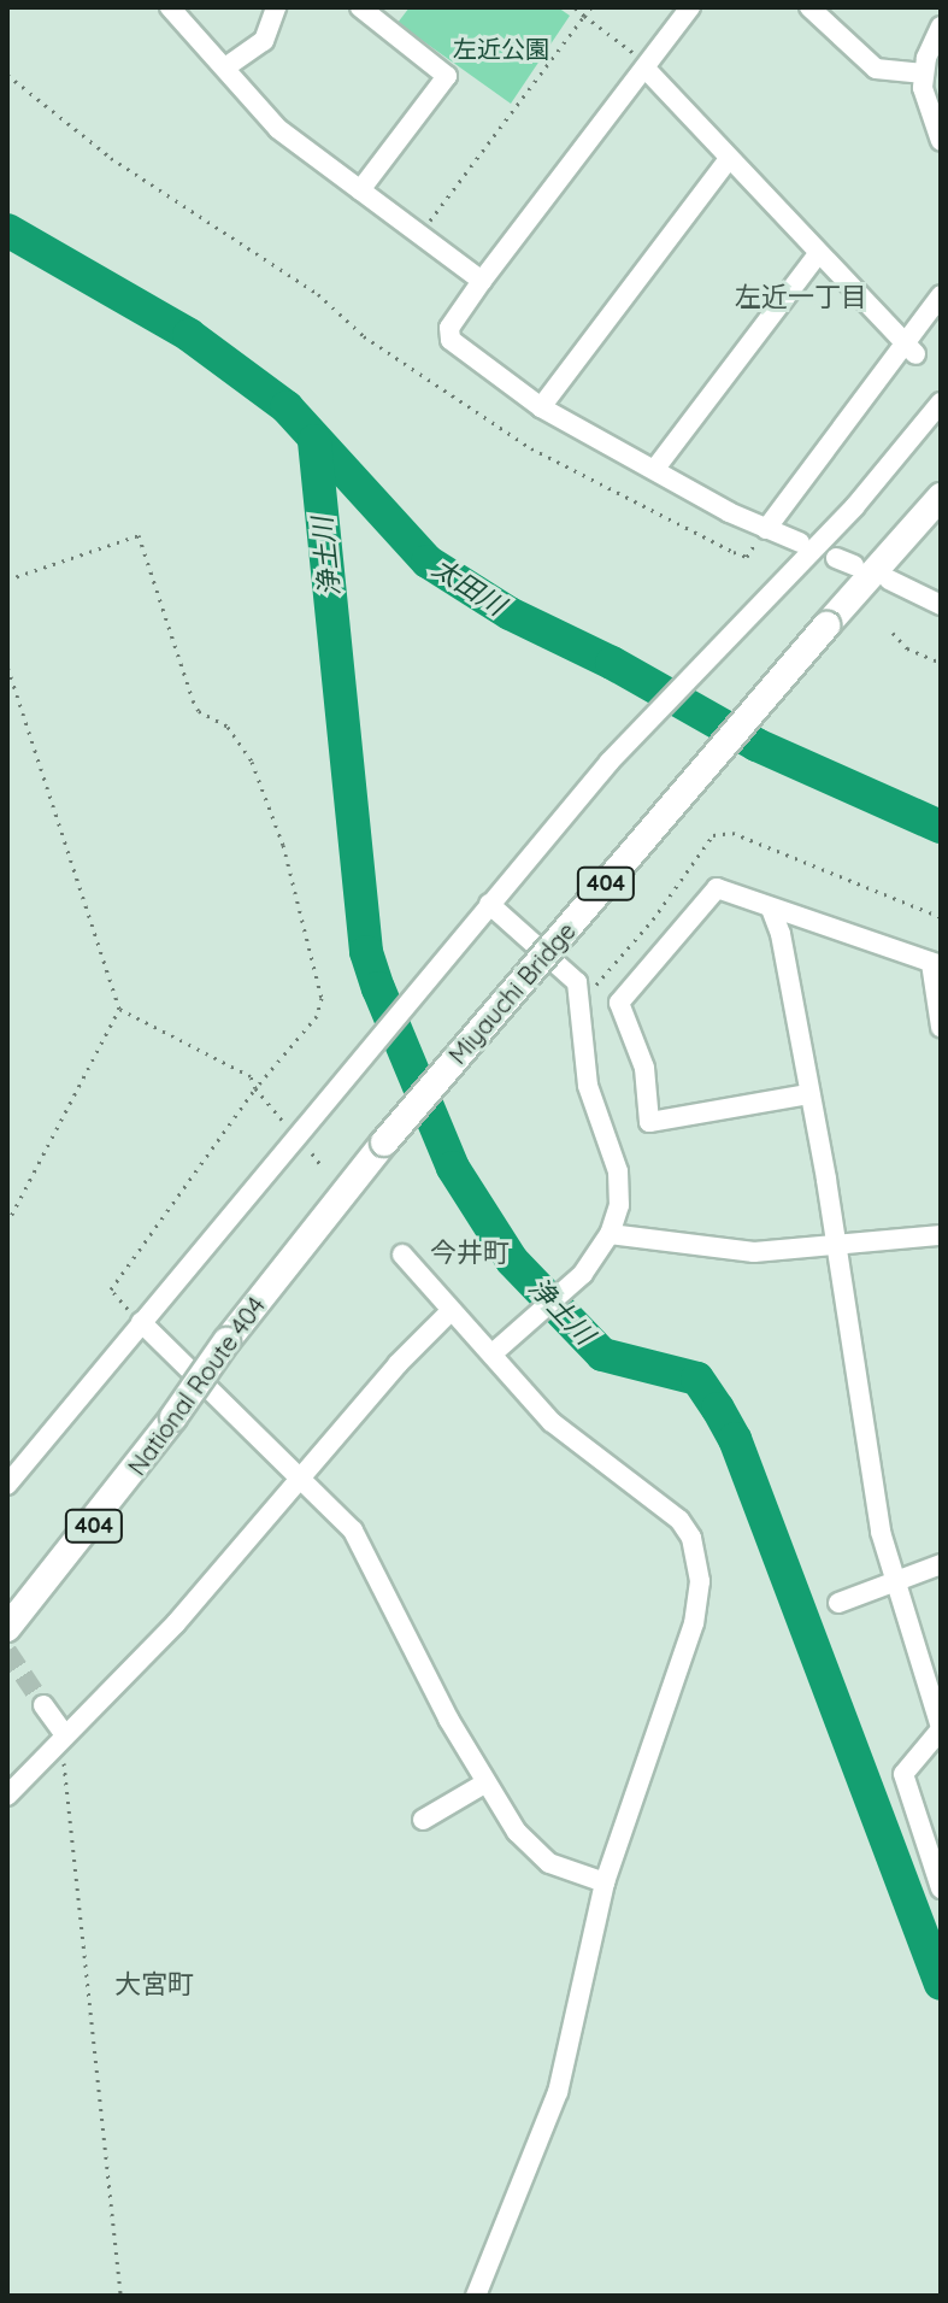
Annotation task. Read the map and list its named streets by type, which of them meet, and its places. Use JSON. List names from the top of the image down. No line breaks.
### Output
{"streets":{"highway":["404","Miyauchi Bridge","National Route 404"]},"crossings":[["Miyauchi Bridge","National Route 404"]],"districts":["左近一丁目","今井町","大宮町"],"water":["浄土川","太田川"],"parks":["左近公園"]}
